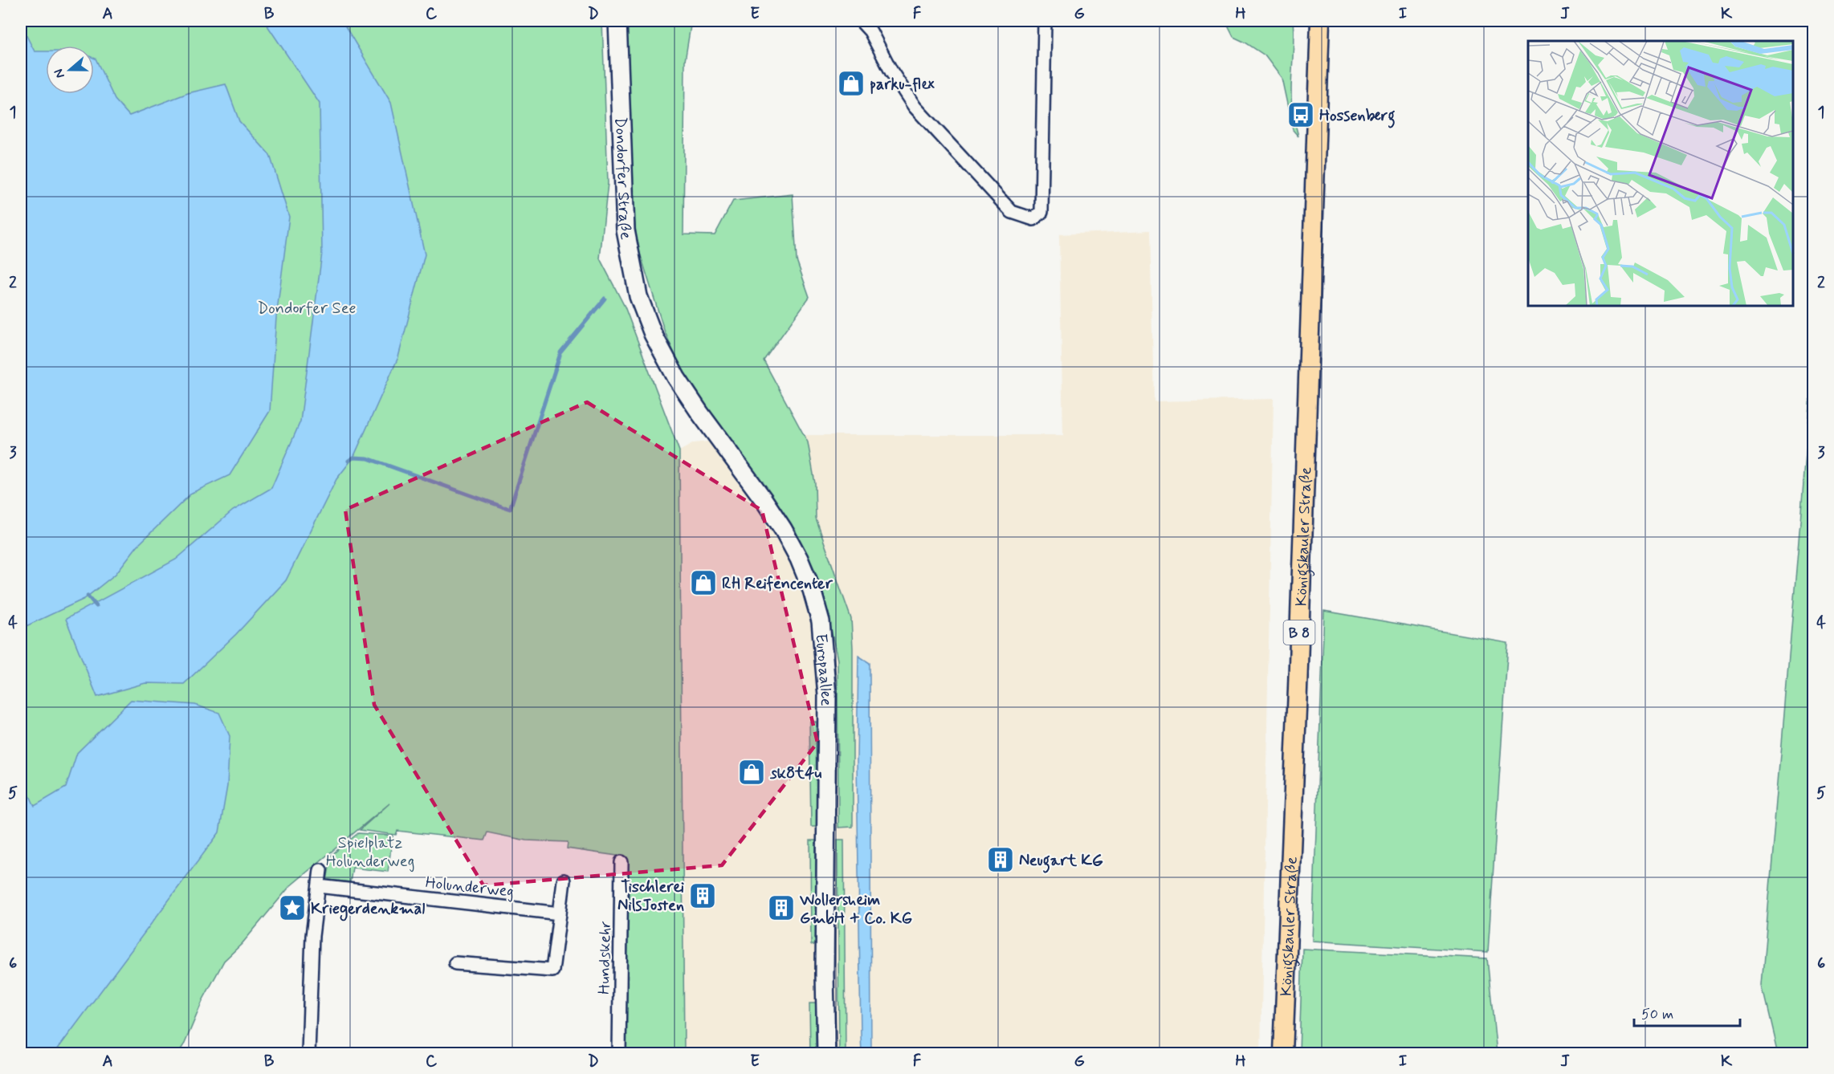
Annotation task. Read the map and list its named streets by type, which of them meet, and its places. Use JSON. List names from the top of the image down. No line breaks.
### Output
{"streets":{"main road":["Dondorfer Straße","Königskauler Straße","B 8","Europaallee"],"street":["Holunderweg","Hundskehr"]},"crossings":[["Dondorfer Straße","Europaallee"]],"parks":["Dondorfer See","Spielplatz Holunderweg"],"places":{"shop":["parku-flex","RH Reifencenter","sk8t4u"],"bus stop":["Hossenberg"],"building":["Neugart KG","Tischlerei NilsJosten","Wollersheim GmbH + Co. KG"],"place":["Kriegerdenkmal"]},"scale_bar":"50 m","north":"left","grid":{"columns":["A","B","C","D","E","F","G","H","I","J","K"],"rows":["1","2","3","4","5","6"]}}
